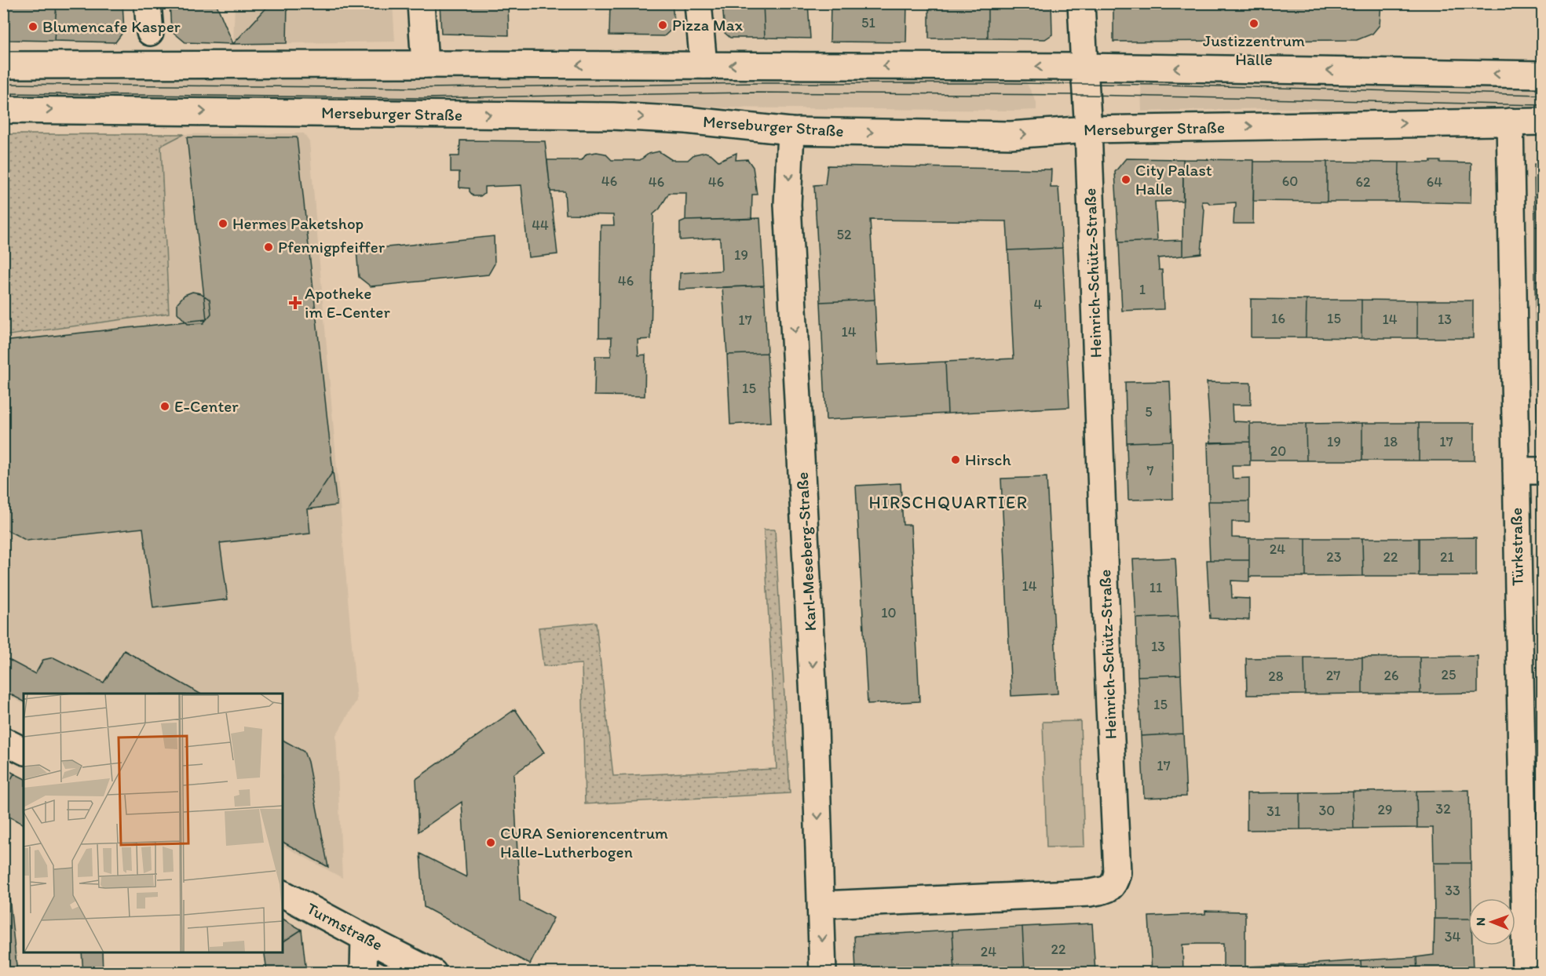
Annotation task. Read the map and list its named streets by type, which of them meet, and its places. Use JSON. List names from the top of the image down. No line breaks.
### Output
{"streets":{"street":["Merseburger Straße","Heinrich-Schütz-Straße","Türkstraße","Karl-Meseberg-Straße","Turmstraße"]},"crossings":[["Merseburger Straße","Heinrich-Schütz-Straße"],["Merseburger Straße","Türkstraße"],["Merseburger Straße","Karl-Meseberg-Straße"],["Heinrich-Schütz-Straße","Karl-Meseberg-Straße"]],"one_way":["Karl-Meseberg-Straße"],"districts":["HIRSCHQUARTIER"],"places":{"other":["Justizzentrum Halle","Pizza Max","Blumencafe Kasper","City Palast Halle","Hermes Paketshop","Pfennigpfeiffer","E-Center","Hirsch","CURA Seniorencentrum Halle-Lutherbogen"],"health":["Apotheke im E-Center"]},"house_numbers":["51","46","60","46","46","62","64","44","52","19","46","1","4","16","15","14","13","17","14","15","5","19","18","17","20","7","24","23","22","21","14","11","10","13","25","27","26","28","15","17","32","29","30","31","33","34","22","24"],"north":"left"}
